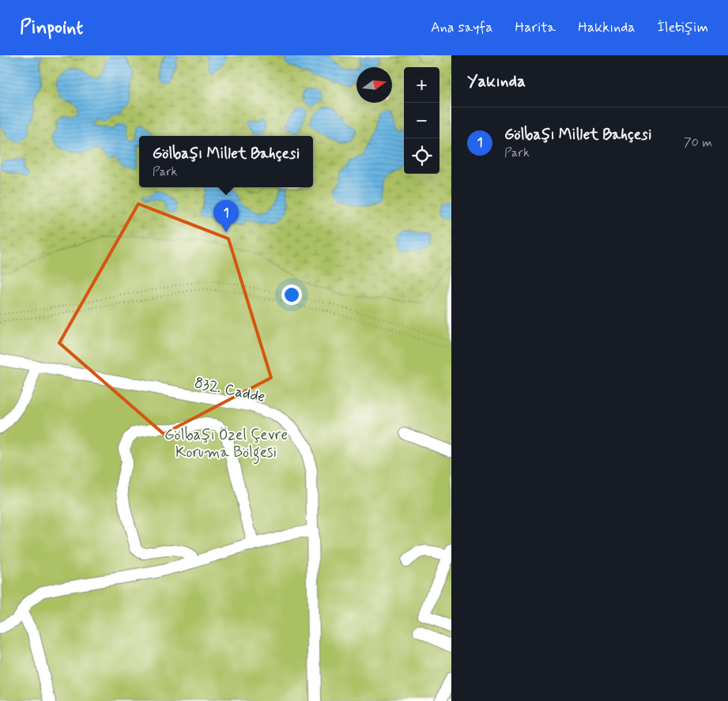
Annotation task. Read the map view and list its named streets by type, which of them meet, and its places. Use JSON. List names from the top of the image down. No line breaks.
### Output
{"streets":{"street":["832. Cadde"]},"parks":["Gölbaşı Özel Çevre Koruma Bölgesi"],"north":"right","page":{"header":"Pinpoint","nav":["Ana sayfa","Harita","Hakkında","İletişim"],"heading":"Yakında","map_buttons":["+","−"],"list":[{"mark":"1","name":"Gölbaşı Millet Bahçesi","note":"Park","value":"70 m"}],"popup":["Gölbaşı Millet Bahçesi","Park"],"pins":"1"}}
